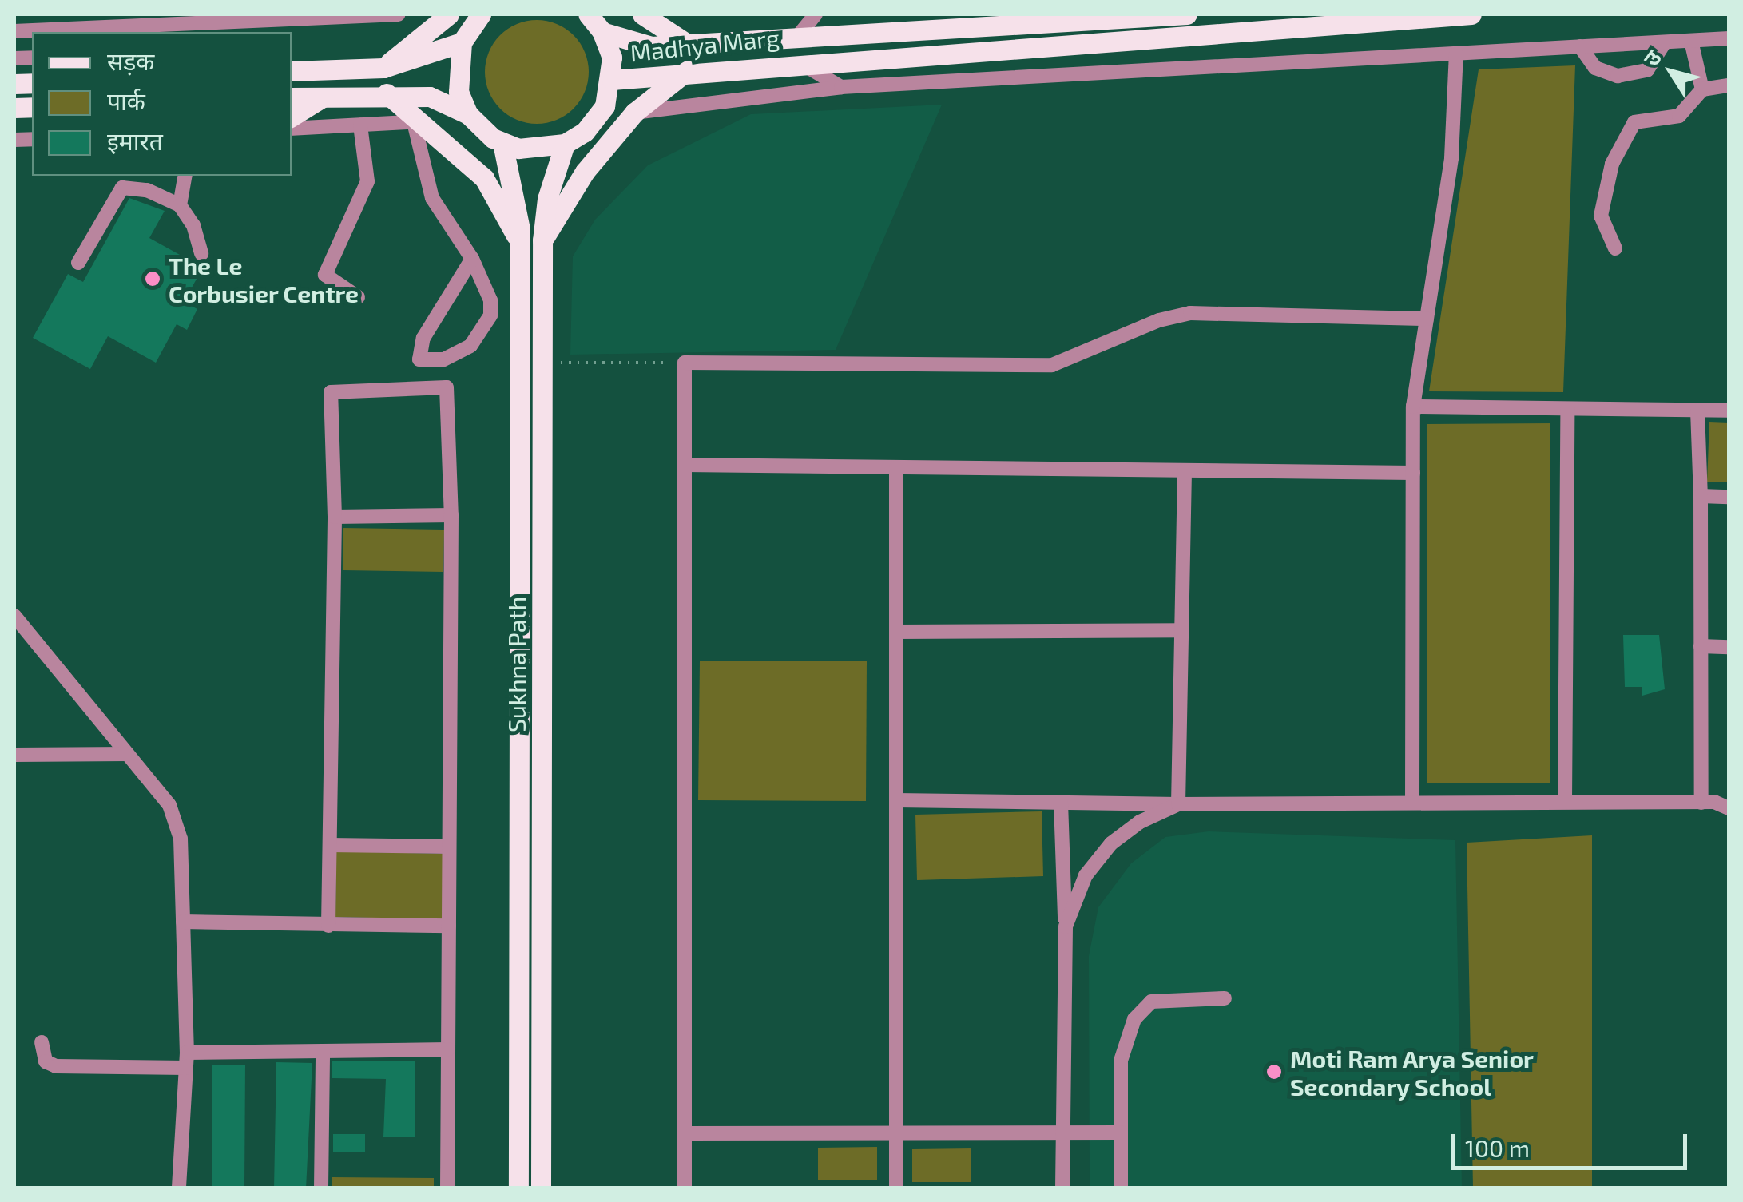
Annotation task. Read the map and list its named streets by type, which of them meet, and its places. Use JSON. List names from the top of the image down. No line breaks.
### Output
{"streets":{"main road":["Madhya Marg","Sukhna Path"]},"places":["The Le Corbusier Centre","Moti Ram Arya Senior Secondary School"],"legend":["सड़क","पार्क","इमारत"],"scale_bar":"100 m","north":"top left"}
